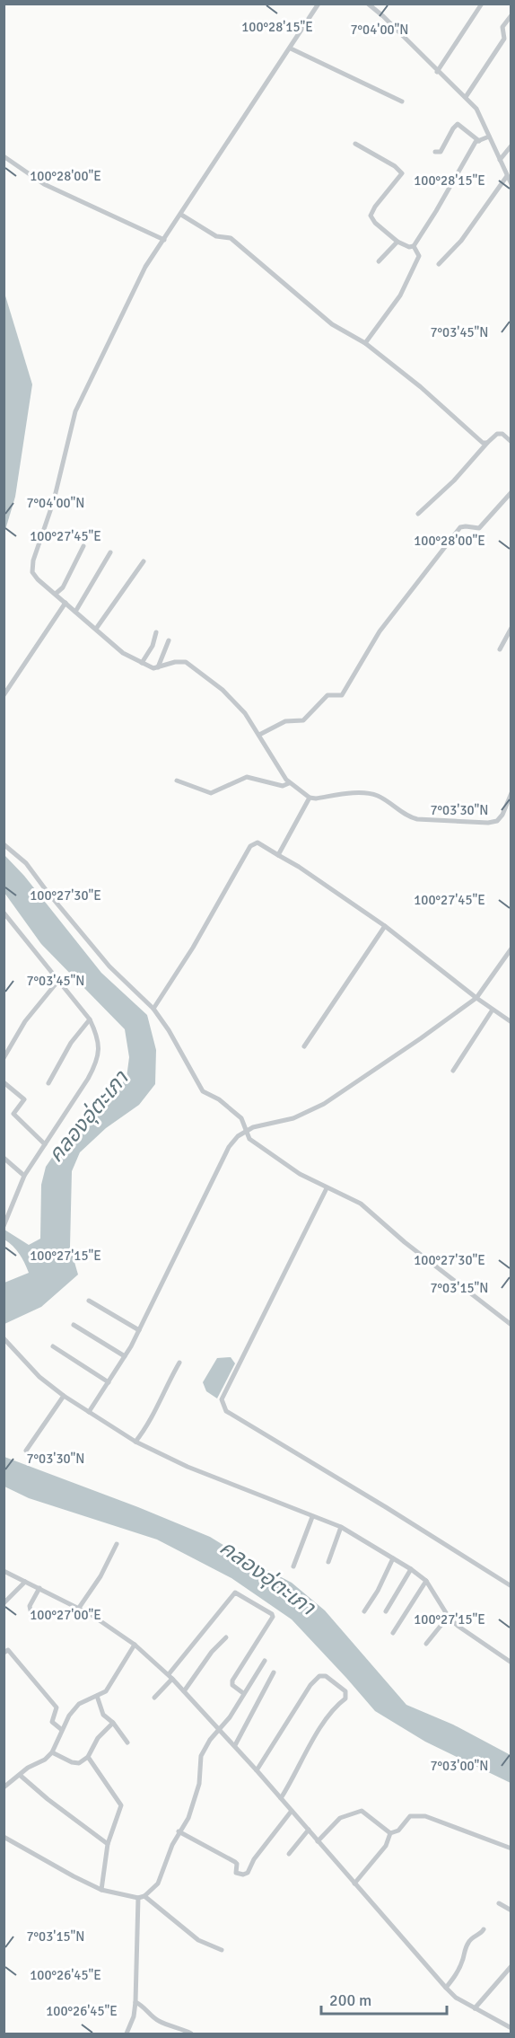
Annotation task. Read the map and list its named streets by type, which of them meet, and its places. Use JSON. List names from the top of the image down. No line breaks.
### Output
{"water":["คลองอุ่ตะเภา"],"scale_bar":"200 m","coordinates":["100°28'15\"E","7°04'00\"N","100°28'00\"E","7°03'45\"N","100°27'45\"E","7°03'30\"N","100°27'30\"E","100°27'15\"E","7°03'15\"N","100°27'00\"E","7°03'00\"N","100°26'45\"E"]}
